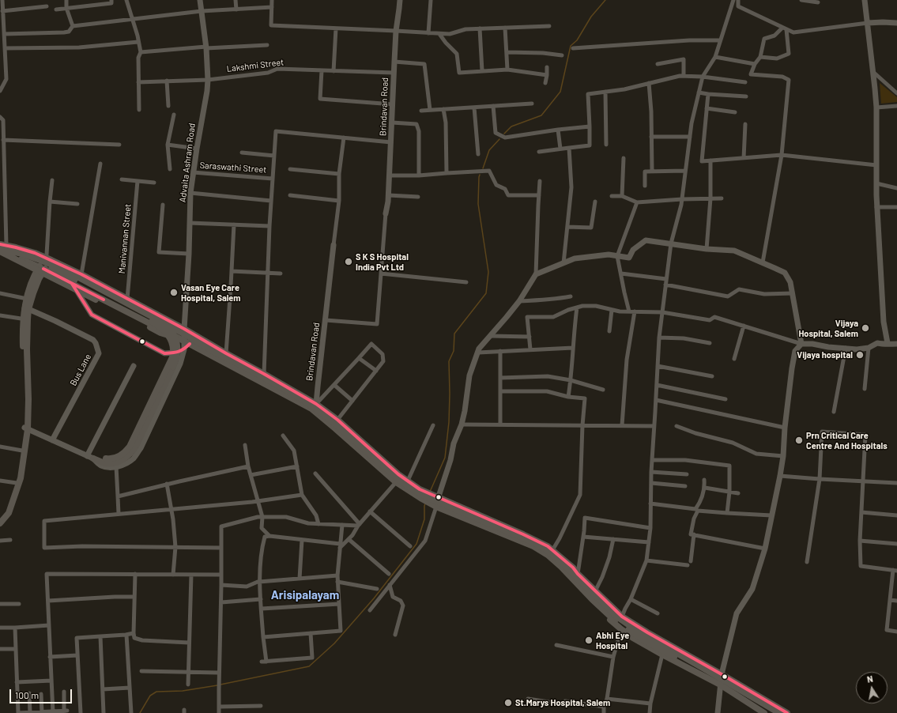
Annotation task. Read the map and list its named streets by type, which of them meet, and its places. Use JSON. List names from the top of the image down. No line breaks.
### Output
{"streets":{"street":["Lakshmi Street","Brindavan Road","Advaita Ashram Road","Saraswathi Street","Manivannan Street","Bus Lane"]},"crossings":[["Lakshmi Street","Brindavan Road"],["Lakshmi Street","Advaita Ashram Road"],["Advaita Ashram Road","Saraswathi Street"]],"districts":["Arisipalayam"],"places":["S K S Hospital India Pvt Ltd","Vasan Eye Care Hospital, Salem","Vijaya Hospital, Salem","Vijaya hospital","Prn Critical Care Centre And Hospitals","Abhi Eye Hospital","St.Marys Hospital, Salem"],"scale_bar":"100 m","north":"top"}
